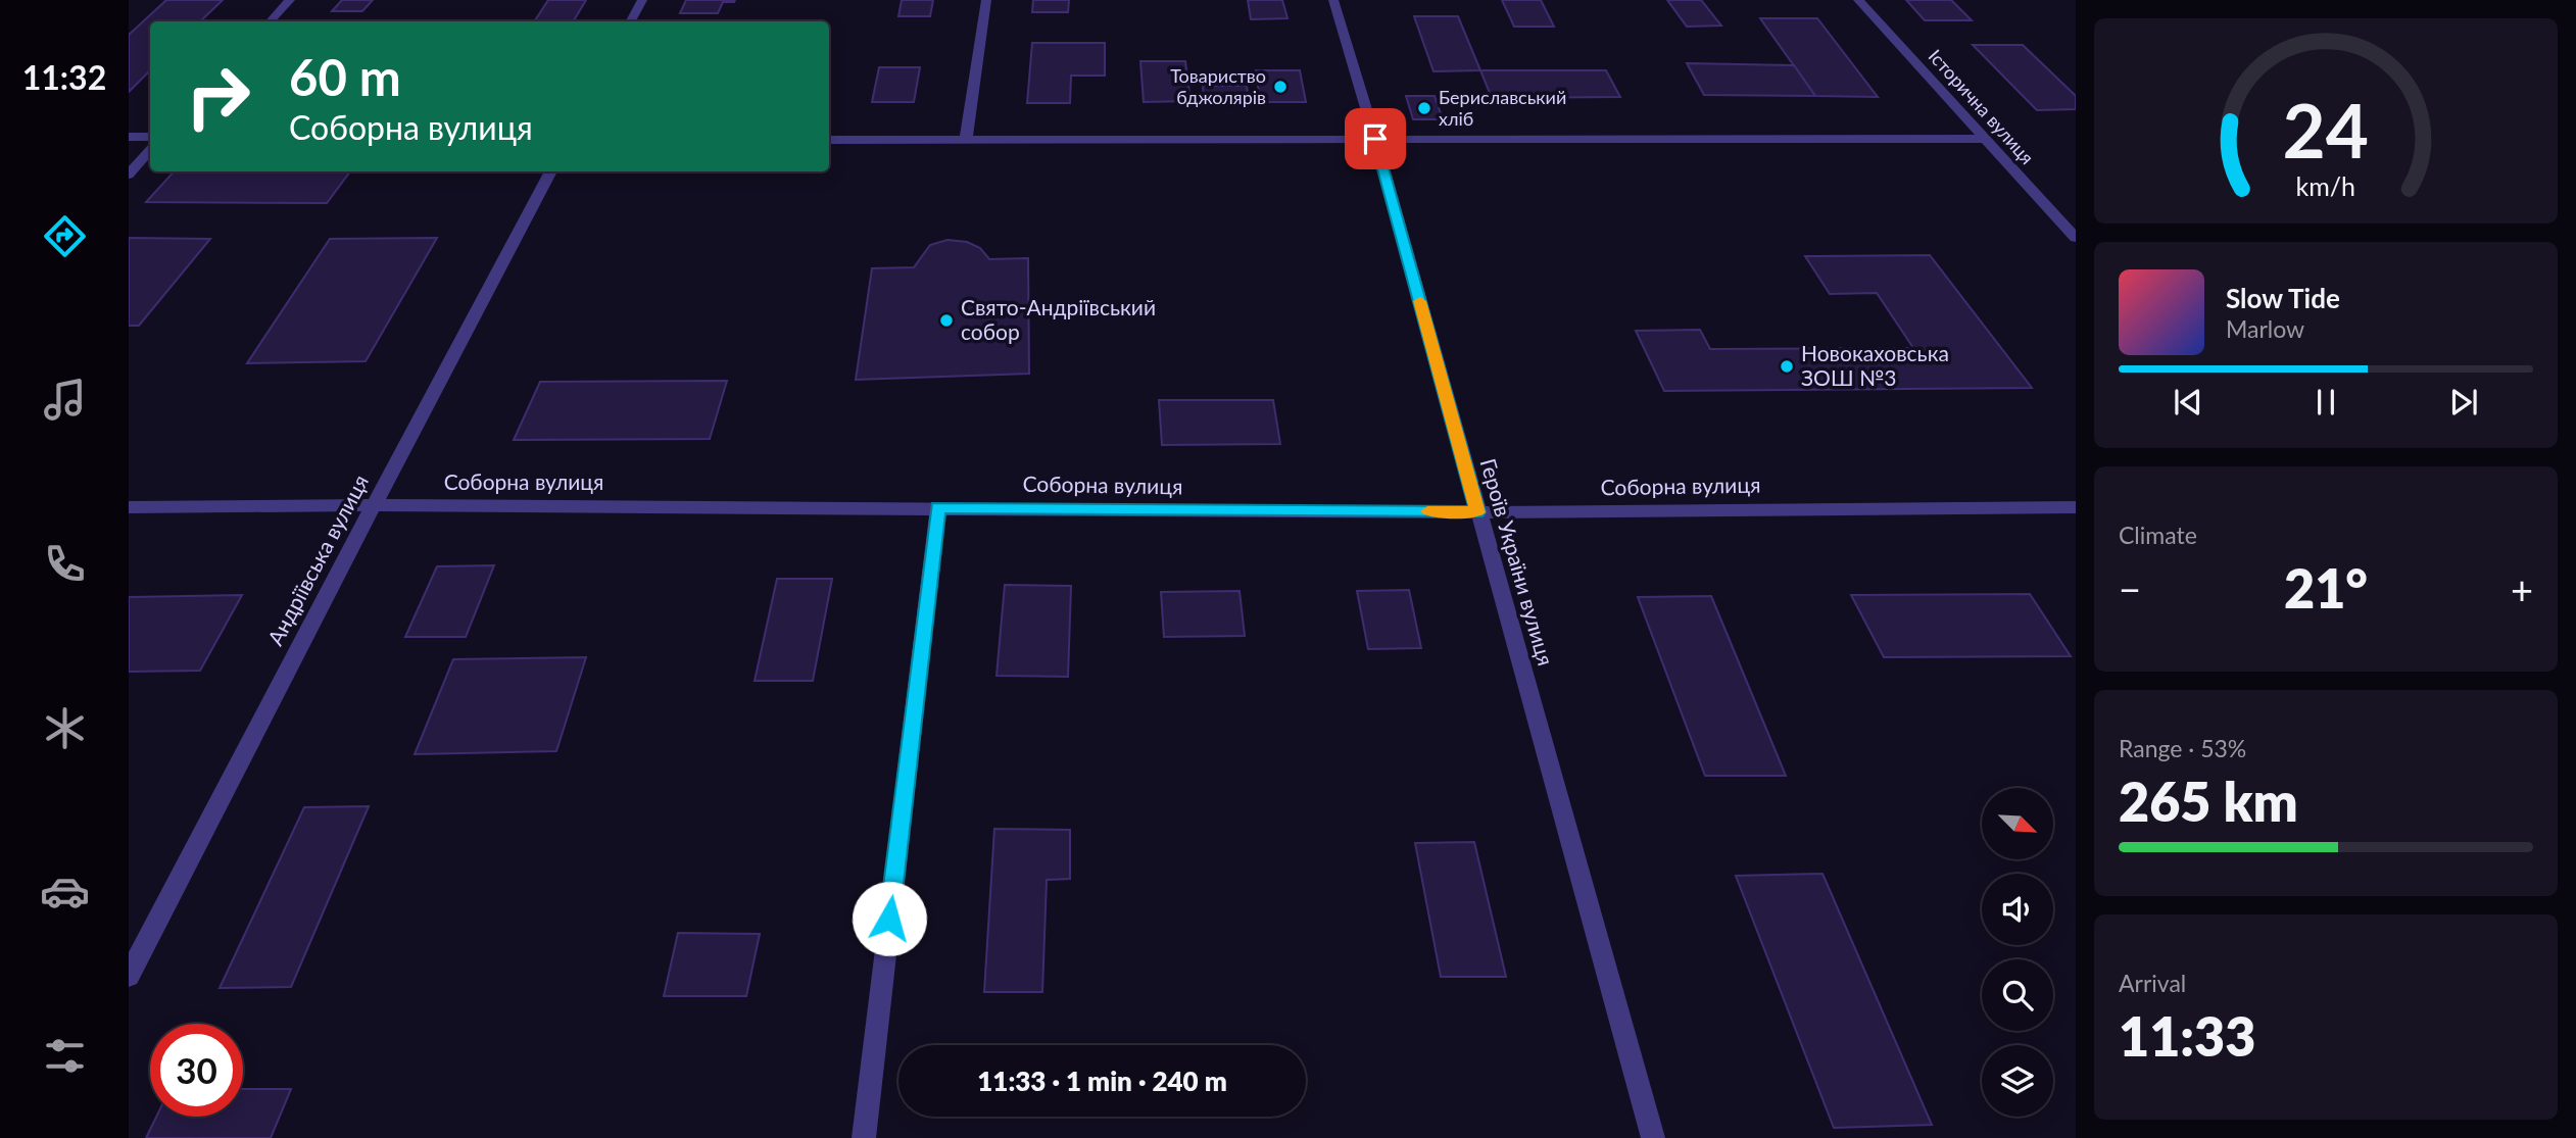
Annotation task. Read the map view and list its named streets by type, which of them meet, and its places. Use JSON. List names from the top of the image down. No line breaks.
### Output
{"streets":{"street":["Історична вулиця","Соборна вулиця","Андріївська вулиця","Героїв України вулиця"]},"crossings":[["Соборна вулиця","Андріївська вулиця"],["Соборна вулиця","Героїв України вулиця"]],"places":["Товариство бджолярів","Бериславський хліб","Свято-Андріївський собор","Новокаховська ЗОШ №3"],"north":"bottom right","page":{"tabs":"11:32","turn":["60 m","Соборна вулиця"],"song":["Slow Tide","Marlow"],"tile":["Climate",["Range · 53%","265 km"],["Arrival","11:33"]],"heat":["−","21°","+"],"limit":"30","trip":"11:33 · 1 min · 240 m","gauge":["24","km/h"]}}
